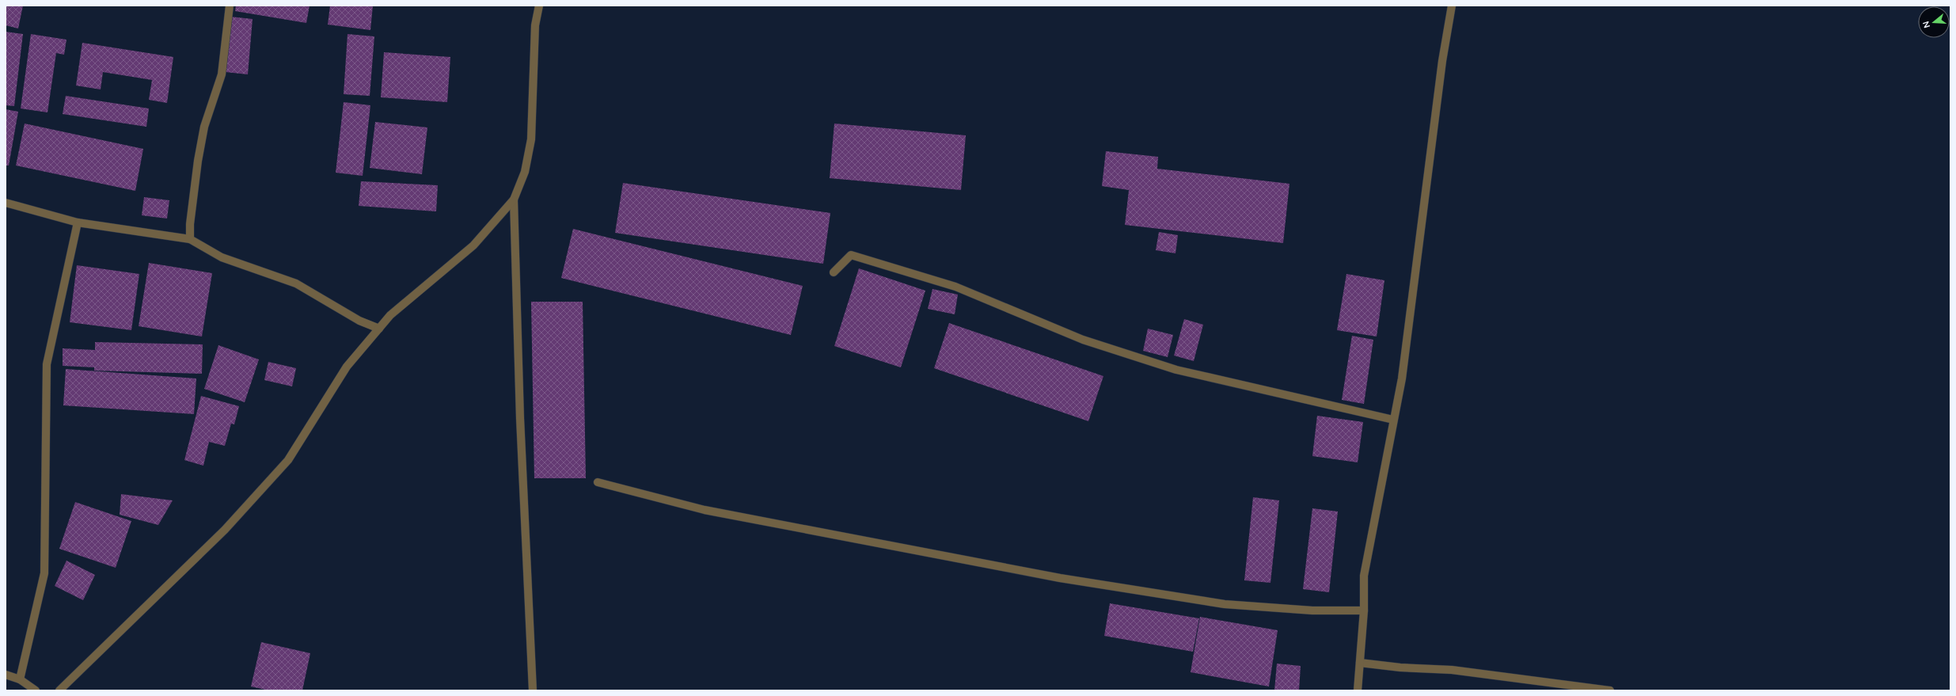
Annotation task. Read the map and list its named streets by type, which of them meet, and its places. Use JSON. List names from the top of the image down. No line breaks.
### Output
{"north":"left"}
